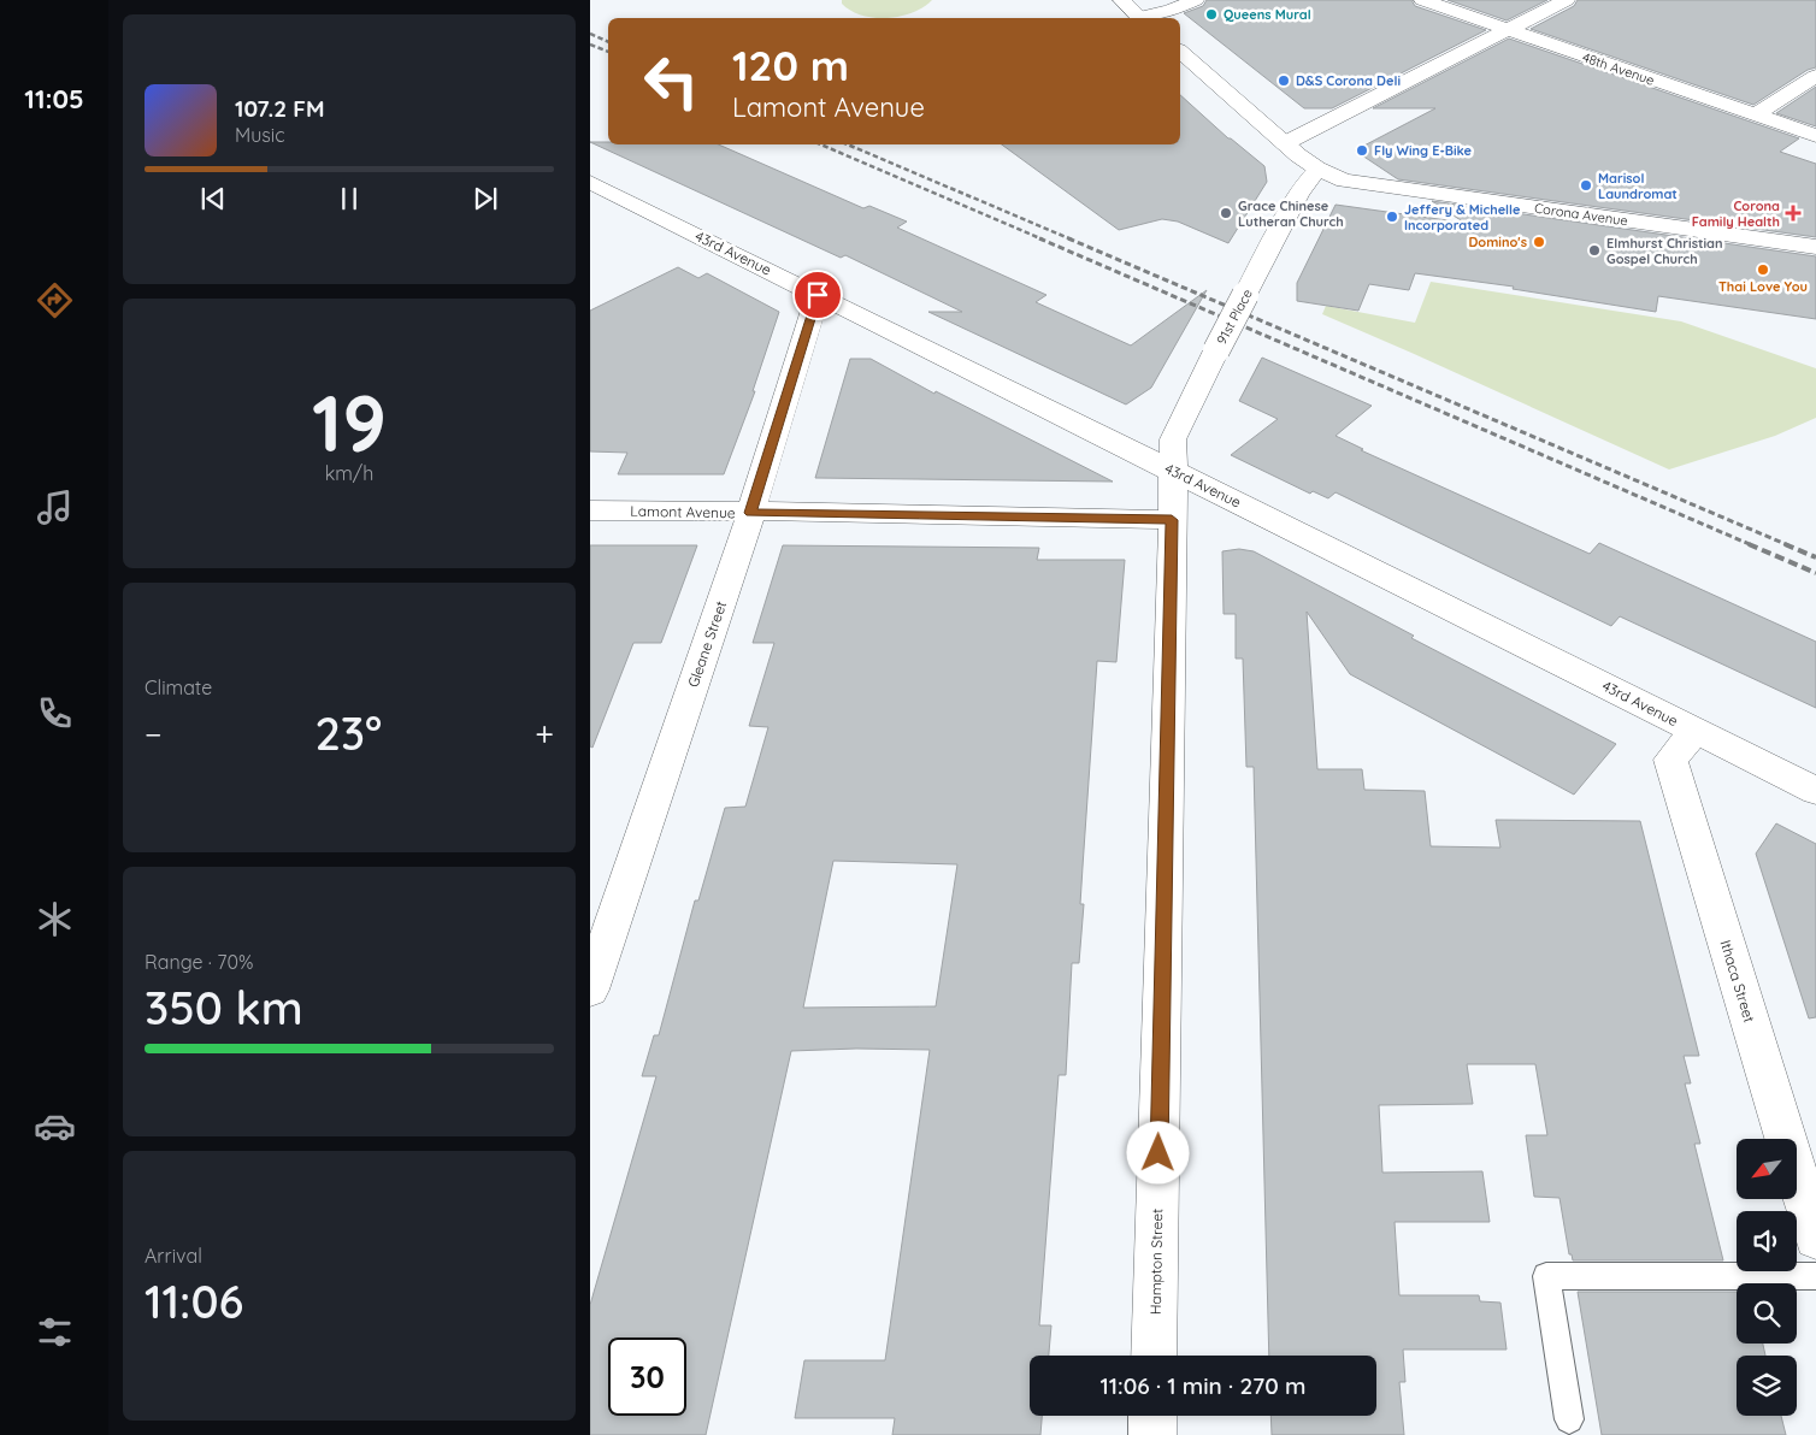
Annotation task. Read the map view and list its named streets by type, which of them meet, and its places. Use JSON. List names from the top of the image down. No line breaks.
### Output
{"streets":{"street":["48th Avenue","Corona Avenue","43rd Avenue","91st Place","Lamont Avenue","Gleane Street","Ithaca Street","Hampton Street"]},"crossings":[["Corona Avenue","91st Place"],["43rd Avenue","91st Place"],["43rd Avenue","Gleane Street"],["43rd Avenue","Ithaca Street"],["43rd Avenue","Hampton Street"],["91st Place","Hampton Street"],["Lamont Avenue","Gleane Street"],["Lamont Avenue","Hampton Street"]],"places":{"other":["Queens Mural","D&S Corona Deli","Fly Wing E-Bike","Marisol Laundromat","Grace Chinese Lutheran Church","Jeffery & Michelle Incorporated","Domino's","Elmhurst Christian Gospel Church","Thai Love You"],"health":["Corona Family Health"]},"north":"bottom left","page":{"tabs":"11:05","turn":["120 m","Lamont Avenue"],"song":["107.2 FM","Music"],"tile":[["19","km/h"],"Climate",["Range · 70%","350 km"],["Arrival","11:06"]],"heat":["−","23°","+"],"limit":"30","trip":"11:06 · 1 min · 270 m"}}
